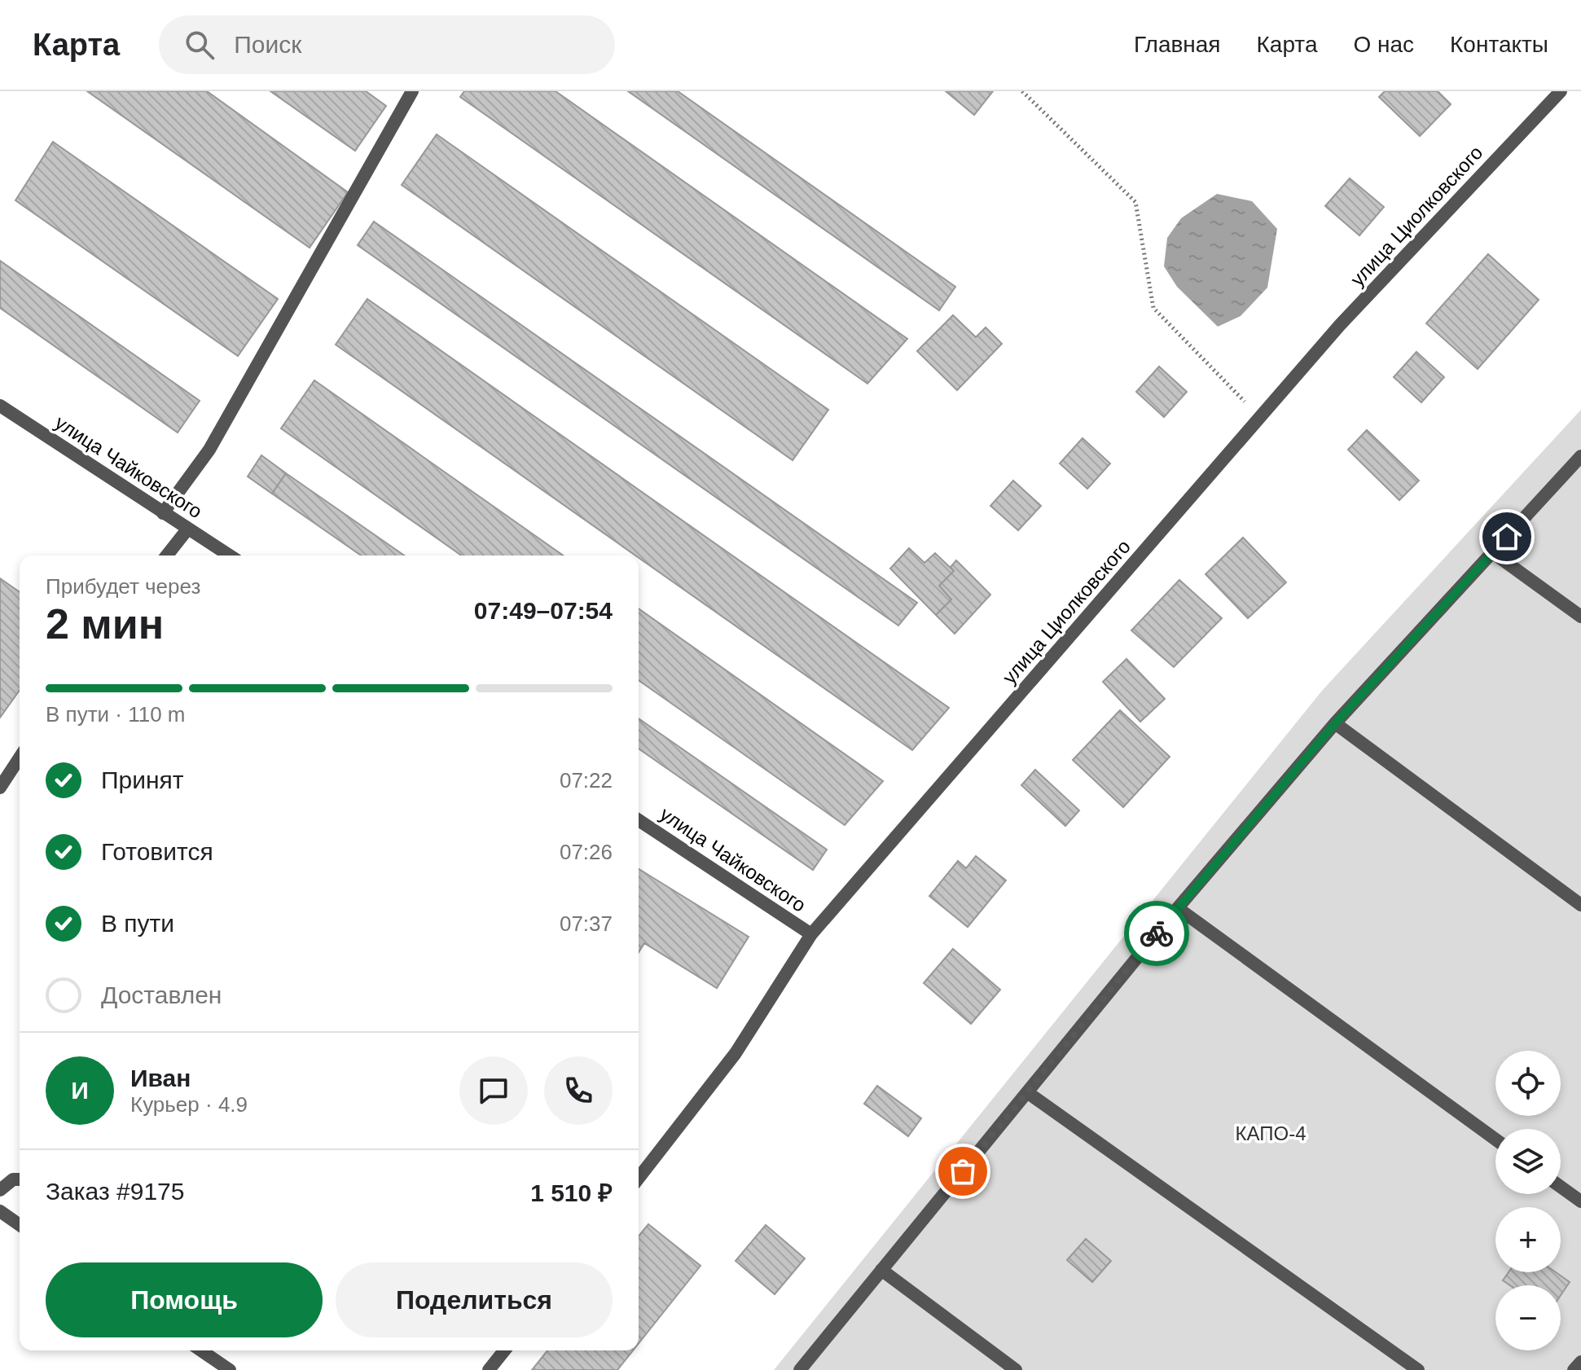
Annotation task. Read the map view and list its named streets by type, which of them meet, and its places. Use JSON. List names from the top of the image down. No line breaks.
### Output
{"streets":{"street":["улица Циолковского","улица Чайковского"]},"crossings":[["улица Циолковского","улица Чайковского"]],"parks":["КАПО-4"],"page":{"header":"Карта","search":"Поиск","nav":["Главная","Карта","О нас","Контакты"],"heading":["2 мин","Прибудет через","07:49–07:54"],"panel":["Иван","Курьер · 4.9","Заказ #9175","1 510 ₽"],"bar":"В пути · 110 m","list":[["Принят","07:22"],["Готовится","07:26"],["В пути","07:37"],"Доставлен"],"map_buttons":["+","−"],"round":"И","buttons":["Помощь","Поделиться"]}}
